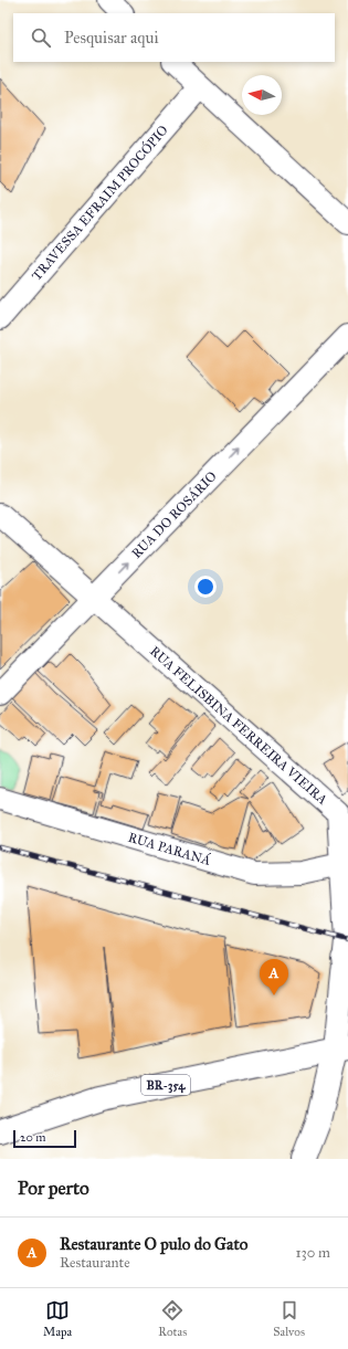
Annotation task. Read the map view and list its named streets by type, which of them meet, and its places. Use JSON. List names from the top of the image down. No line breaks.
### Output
{"streets":{"main road":["BR-354"],"street":["TRAVESSA EFRAIM PROCÓPIO","RUA DO ROSÁRIO","RUA FELISBINA FERREIRA VIEIRA","RUA PARANÁ"]},"crossings":[["RUA DO ROSÁRIO","RUA FELISBINA FERREIRA VIEIRA"],["RUA FELISBINA FERREIRA VIEIRA","RUA PARANÁ"],["RUA FELISBINA FERREIRA VIEIRA","BR-354"]],"one_way":["RUA DO ROSÁRIO"],"scale_bar":"20 m","north":"left","page":{"search":"Pesquisar aqui","pins":"A","scale":"20 m","heading":"Por perto","list":[{"mark":"A","name":"Restaurante O pulo do Gato","note":"Restaurante","value":"130 m"}],"nav":["Mapa","Rotas","Salvos"]}}
